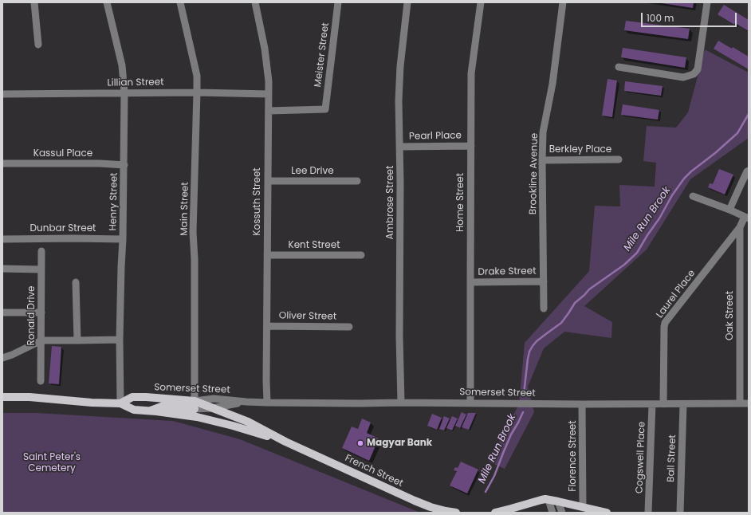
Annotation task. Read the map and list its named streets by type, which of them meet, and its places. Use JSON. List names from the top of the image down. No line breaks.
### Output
{"streets":{"main road":["Somerset Street","French Street"],"street":["Meister Street","Lillian Street","Pearl Place","Berkley Place","Kassul Place","Lee Drive","Brookline Avenue","Henry Street","Kossuth Street","Ambrose Street","Home Street","Main Street","Dunbar Street","Kent Street","Drake Street","Laurel Place","Ronald Drive","Oak Street","Oliver Street","Florence Street","Cogswell Place","Ball Street"]},"crossings":[["Meister Street","Kossuth Street"],["Lillian Street","Henry Street"],["Lillian Street","Kossuth Street"],["Lillian Street","Main Street"],["Pearl Place","Ambrose Street"],["Pearl Place","Home Street"],["Berkley Place","Brookline Avenue"],["Kassul Place","Henry Street"],["Lee Drive","Kossuth Street"],["Brookline Avenue","Drake Street"],["Henry Street","Dunbar Street"],["Henry Street","Somerset Street"],["Kossuth Street","Kent Street"],["Kossuth Street","Oliver Street"],["Kossuth Street","Somerset Street"],["Ambrose Street","Somerset Street"],["Home Street","Drake Street"],["Home Street","Somerset Street"],["Main Street","Somerset Street"],["Main Street","French Street"],["Laurel Place","Oak Street"],["Laurel Place","Somerset Street"],["Oak Street","Somerset Street"],["Somerset Street","Florence Street"],["Somerset Street","Cogswell Place"],["Somerset Street","Ball Street"],["Somerset Street","French Street"]],"water":["Mile Run Brook"],"parks":["Saint Peter's Cemetery"],"places":["Magyar Bank"],"scale_bar":"100 m"}
